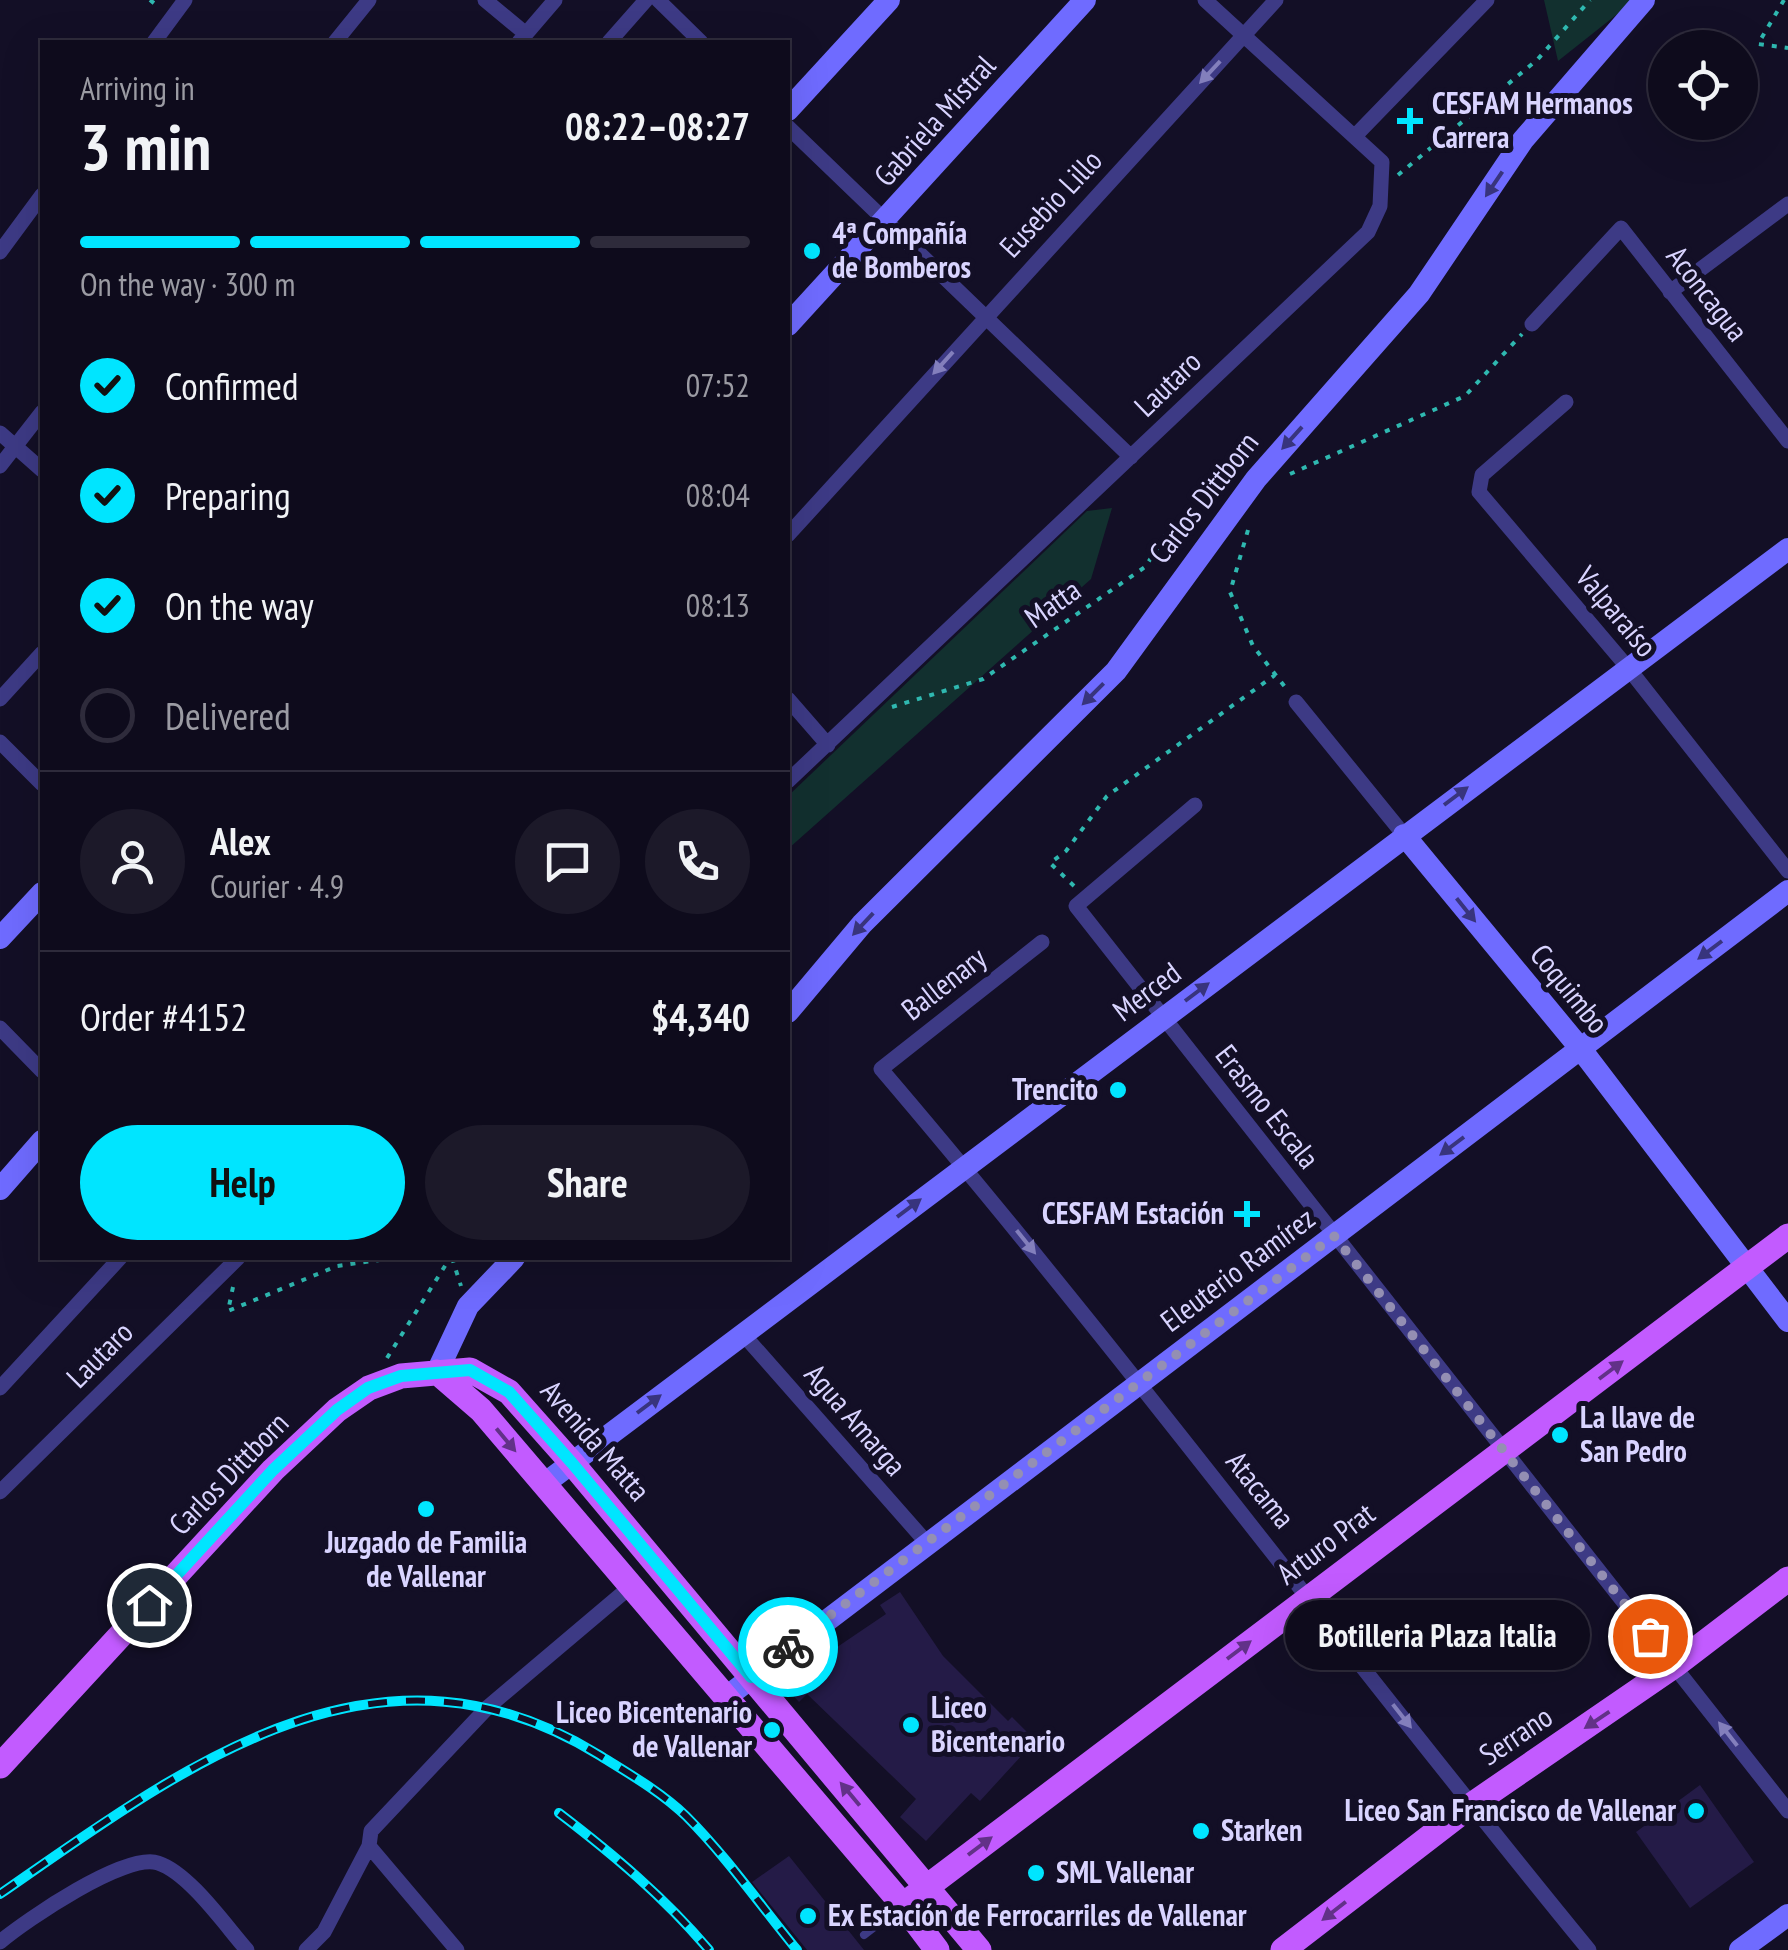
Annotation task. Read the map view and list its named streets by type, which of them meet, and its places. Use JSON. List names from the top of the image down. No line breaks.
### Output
{"streets":{"main road":["Gabriela Mistral","Carlos Dittborn","Coquimbo","Merced","Eleuterio Ramírez","Avenida Matta","Arturo Prat","Serrano"],"street":["Eusebio Lillo","Aconcagua","Lautaro","Valparaíso","Ballenary","Erasmo Escala","Agua Amarga","Atacama"],"path":["Matta"]},"crossings":[["Carlos Dittborn","Matta"],["Carlos Dittborn","Avenida Matta"],["Valparaíso","Merced"],["Ballenary","Atacama"],["Coquimbo","Merced"],["Coquimbo","Eleuterio Ramírez"],["Coquimbo","Arturo Prat"],["Merced","Erasmo Escala"],["Merced","Agua Amarga"],["Merced","Avenida Matta"],["Merced","Atacama"],["Erasmo Escala","Eleuterio Ramírez"],["Erasmo Escala","Arturo Prat"],["Erasmo Escala","Serrano"],["Eleuterio Ramírez","Agua Amarga"],["Eleuterio Ramírez","Avenida Matta"],["Eleuterio Ramírez","Atacama"],["Avenida Matta","Arturo Prat"],["Atacama","Arturo Prat"],["Atacama","Serrano"]],"one_way":["Eusebio Lillo","Carlos Dittborn","Merced","Eleuterio Ramírez","Atacama","Arturo Prat","Serrano"],"places":{"health":["CESFAM Hermanos Carrera","CESFAM Estación"],"other":["4ª Compañía de Bomberos","Trencito","La llave de San Pedro","Juzgado de Familia de Vallenar","Botilleria Plaza Italia","Liceo Bicentenario","Liceo Bicentenario de Vallenar","Liceo San Francisco de Vallenar","Starken","SML Vallenar","Ex Estación de Ferrocarriles de Vallenar"]},"page":{"heading":["3 min","Arriving in","08:22–08:27"],"panel":["Alex","Courier · 4.9","Order #4152","$4,340"],"bar":"On the way · 300 m","list":[["Confirmed","07:52"],["Preparing","08:04"],["On the way","08:13"],"Delivered"],"buttons":["Help","Share"],"bubble":"Botilleria Plaza Italia"}}
